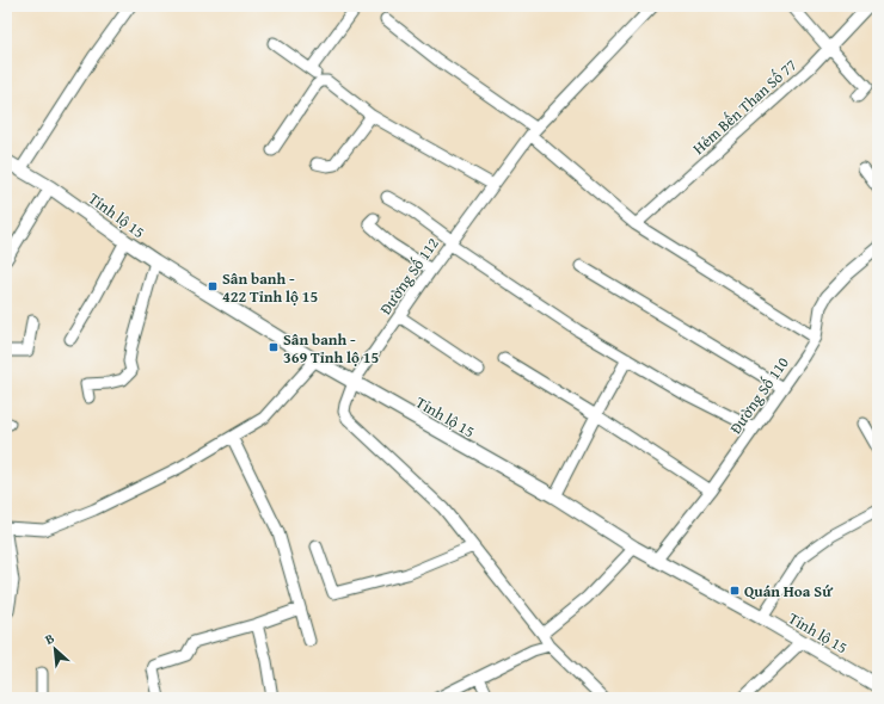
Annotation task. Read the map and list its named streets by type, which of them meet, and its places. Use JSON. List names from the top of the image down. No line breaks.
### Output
{"streets":{"main road":["Tỉnh lộ 15"],"street":["Hẻm Bến Than Số 77","Đường Số 112","Đường Số 110"]},"crossings":[["Tỉnh lộ 15","Đường Số 112"],["Tỉnh lộ 15","Đường Số 110"]],"places":{"transit":["Sân banh - 422 Tỉnh lộ 15","Sân banh - 369 Tỉnh lộ 15","Quán Hoa Sứ"]},"north":"top left"}
